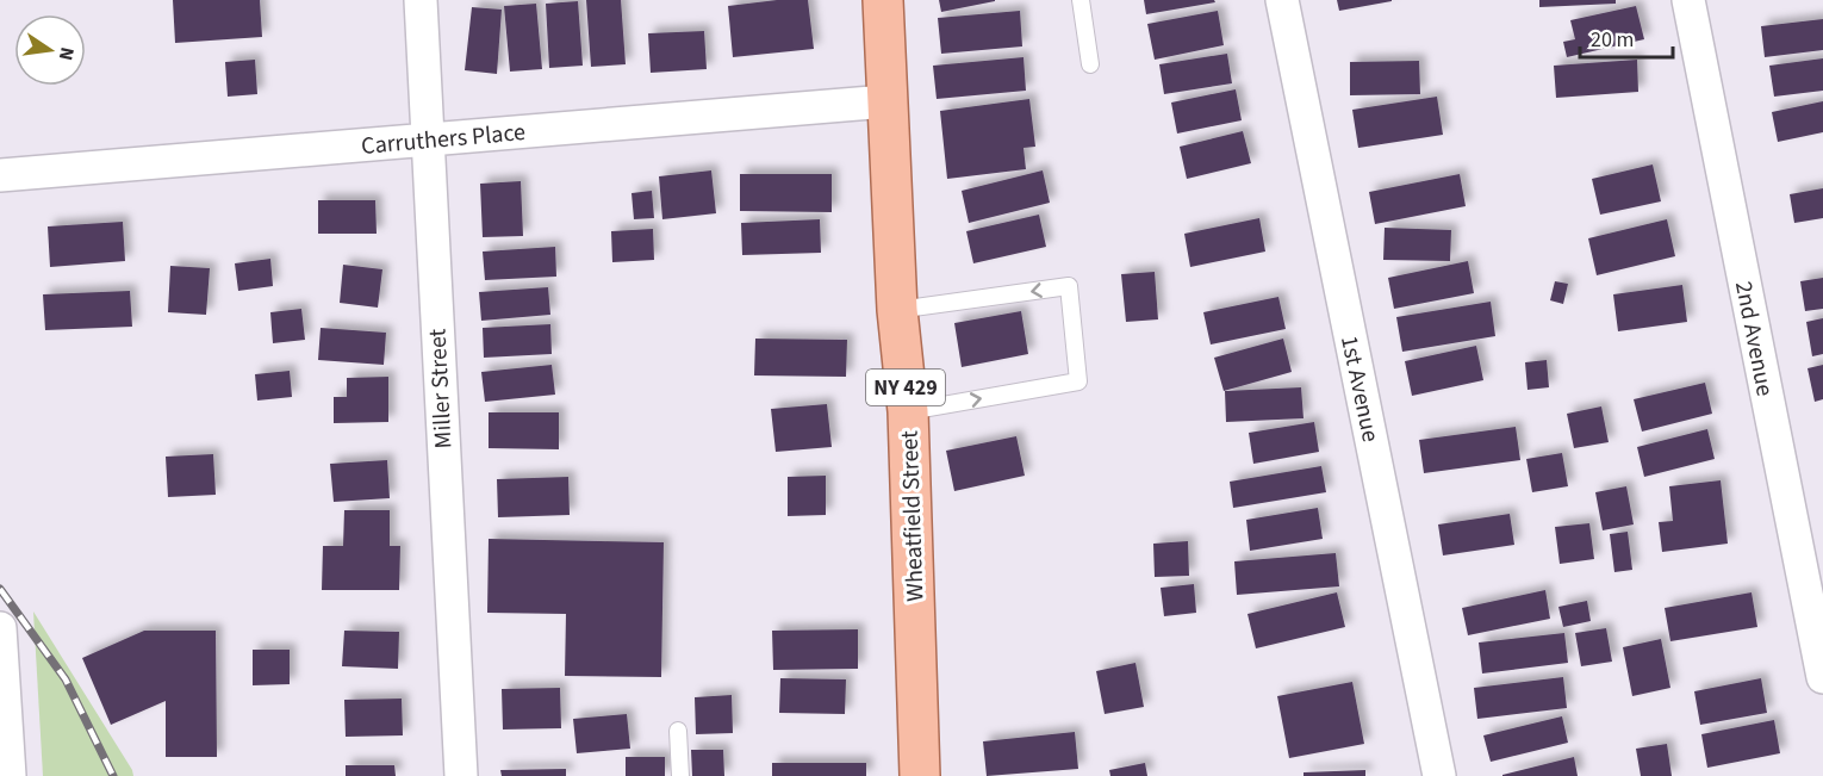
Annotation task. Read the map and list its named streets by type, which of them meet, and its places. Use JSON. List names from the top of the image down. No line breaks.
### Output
{"streets":{"main road":["NY 429","Wheatfield Street"],"street":["Carruthers Place","2nd Avenue","Miller Street","1st Avenue"]},"crossings":[["Carruthers Place","Miller Street"],["Carruthers Place","Wheatfield Street"]],"scale_bar":"20 m","north":"right"}
